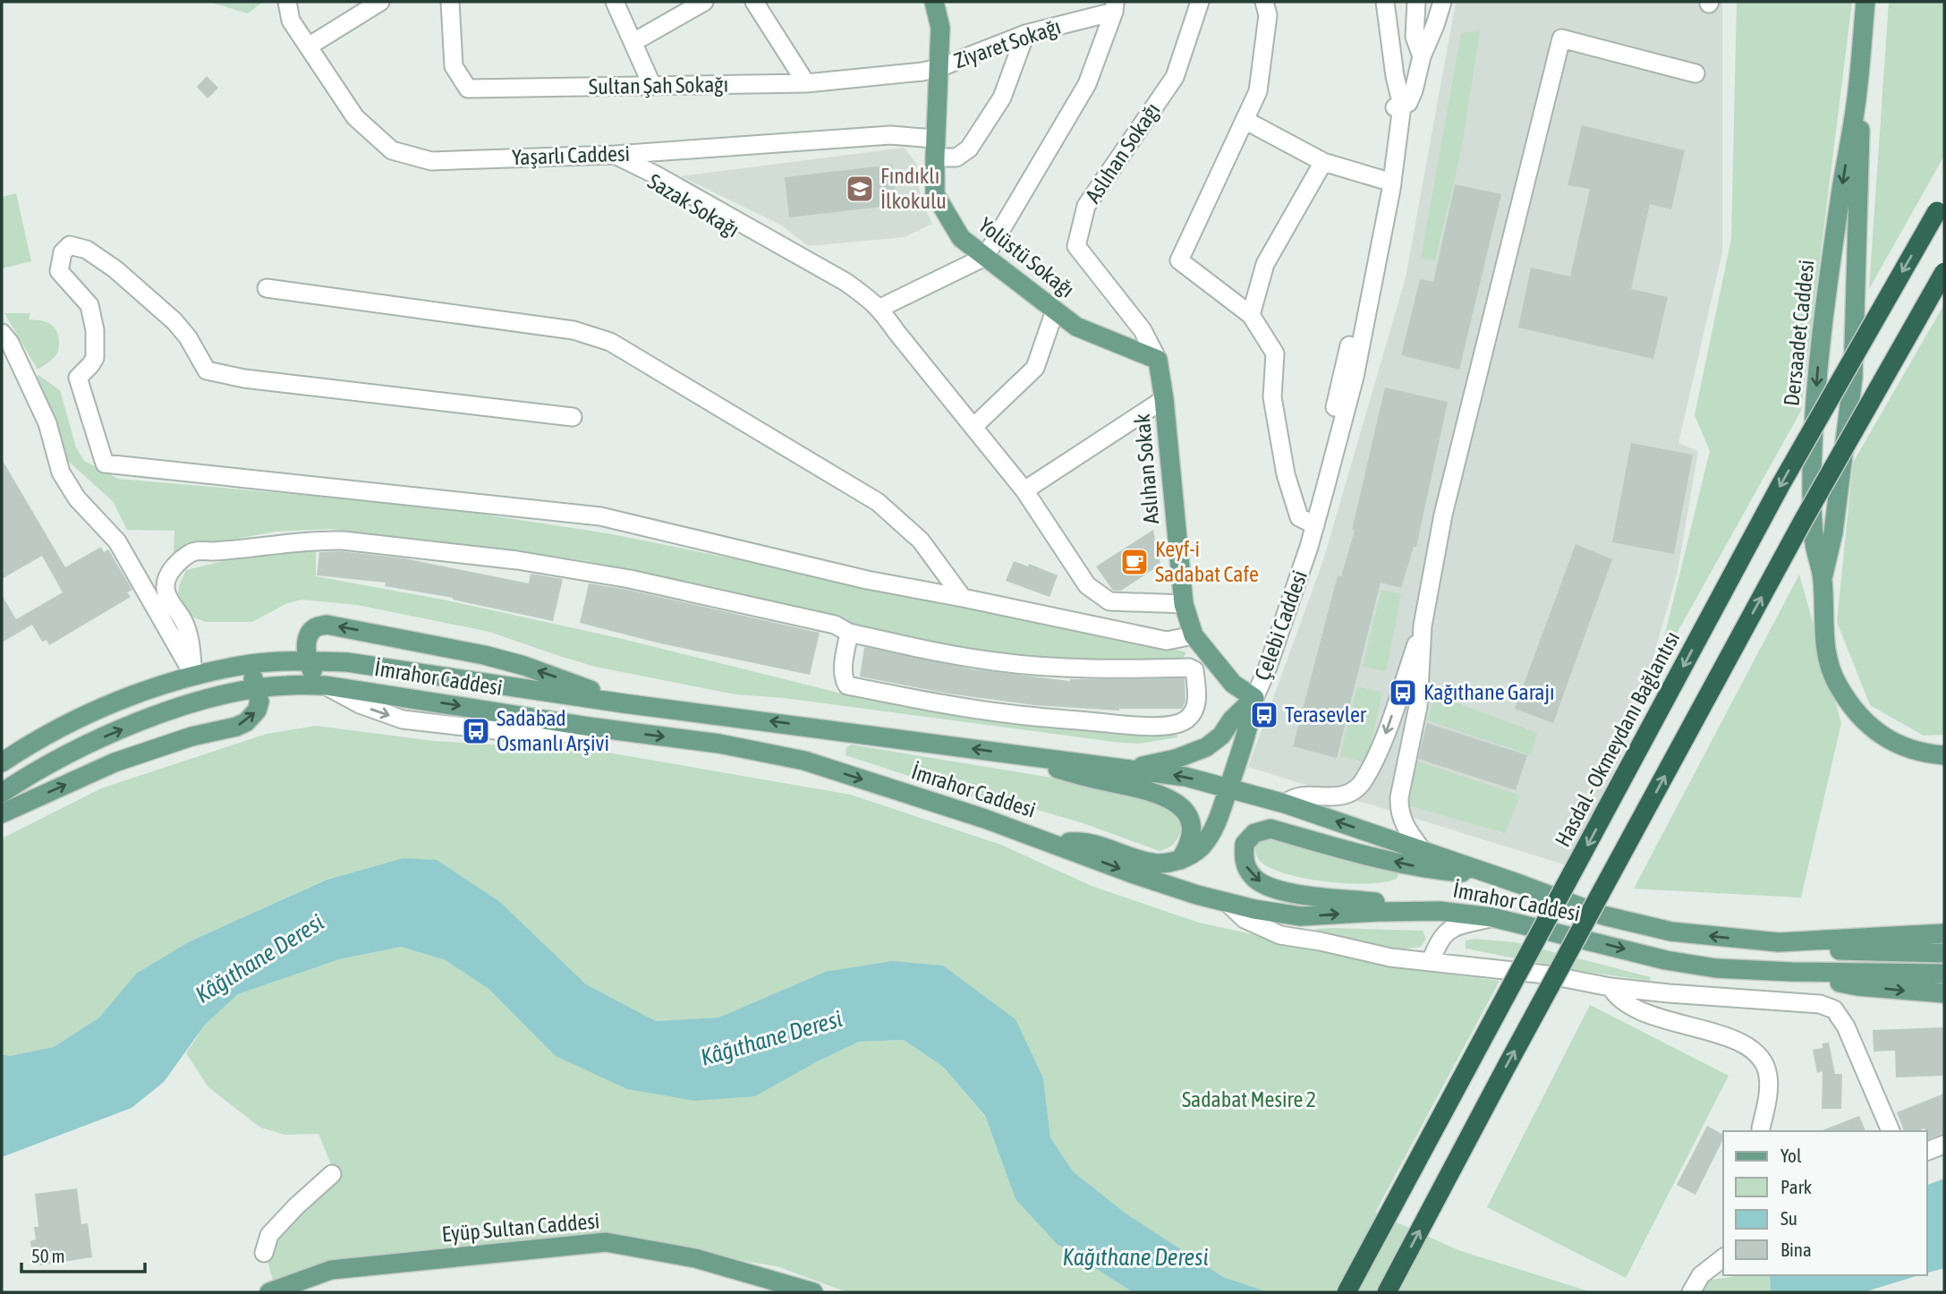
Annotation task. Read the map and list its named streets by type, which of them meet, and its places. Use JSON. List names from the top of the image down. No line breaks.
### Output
{"streets":{"highway":["Hasdal - Okmeydanı Bağlantısı"],"main road":["Yolüstü Sokağı","Dersaadet Caddesi","Aslıhan Sokak","İmrahor Caddesi","Eyüp Sultan Caddesi"],"street":["Ziyaret Sokağı","Sultan Şah Sokağı","Aslıhan Sokağı","Yaşarlı Caddesi","Sazak Sokağı","Çelebi Caddesi"]},"crossings":[["Ziyaret Sokağı","Sultan Şah Sokağı"],["Ziyaret Sokağı","Yaşarlı Caddesi"],["Ziyaret Sokağı","Yolüstü Sokağı"],["Sultan Şah Sokağı","Yolüstü Sokağı"],["Aslıhan Sokağı","Yolüstü Sokağı"],["Aslıhan Sokağı","Aslıhan Sokak"],["Yaşarlı Caddesi","Sazak Sokağı"],["Yaşarlı Caddesi","Yolüstü Sokağı"],["Sazak Sokağı","Aslıhan Sokak"],["Yolüstü Sokağı","Aslıhan Sokak"],["Aslıhan Sokak","Çelebi Caddesi"]],"water":["Kâğıthane Deresi","Kağıthane Deresi"],"parks":["Sadabat Mesire 2"],"places":{"school or university":["Fındıklı İlkokulu"],"cafe":["Keyf-i Sadabat Cafe"],"bus stop":["Kağıthane Garajı","Terasevler","Sadabad Osmanlı Arşivi"]},"legend":["Yol","Park","Su","Bina"],"scale_bar":"50 m"}
